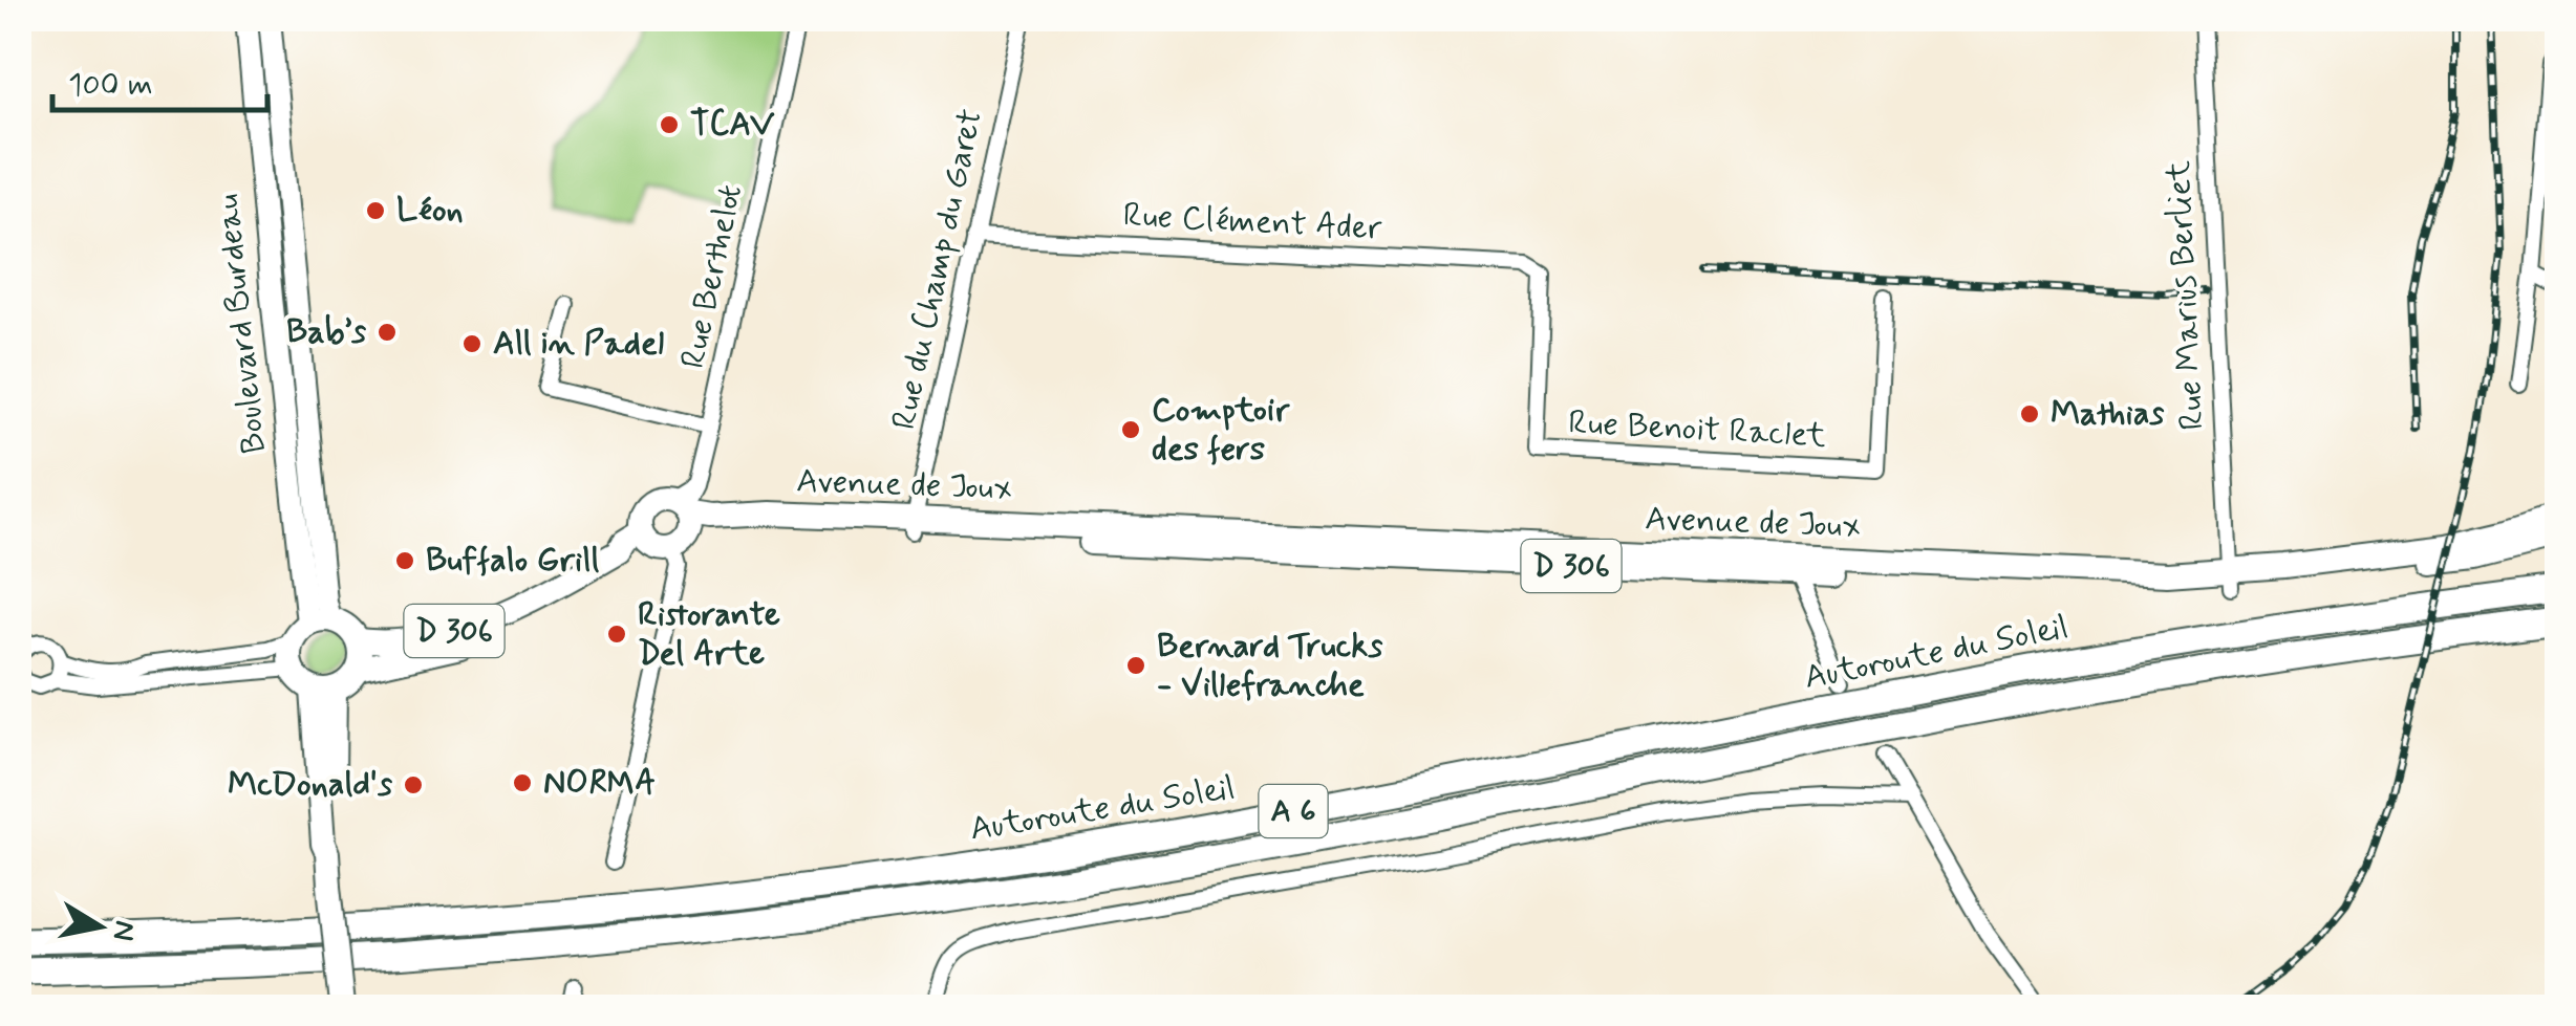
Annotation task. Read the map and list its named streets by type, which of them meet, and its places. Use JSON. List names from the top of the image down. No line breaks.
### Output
{"streets":{"highway":["Autoroute du Soleil","A 6"],"main road":["Boulevard Burdeau","Avenue de Joux","D 306"],"street":["Rue Clément Ader","Rue du Champ du Garet","Rue Berthelot","Rue Marius Berliet","Rue Benoit Raclet"]},"crossings":[["Rue Clément Ader","Rue du Champ du Garet"],["Rue Clément Ader","Rue Benoit Raclet"],["Rue du Champ du Garet","Avenue de Joux"],["Rue Berthelot","Avenue de Joux"],["Rue Marius Berliet","Avenue de Joux"],["Boulevard Burdeau","D 306"],["Avenue de Joux","D 306"]],"places":["TCAV","Léon","Bab’s","All in Padel","Mathias","Comptoir des fers","Buffalo Grill","Ristorante Del Arte","Bernard Trucks - Villefranche","NORMA","McDonald's"],"scale_bar":"100 m","north":"right"}
